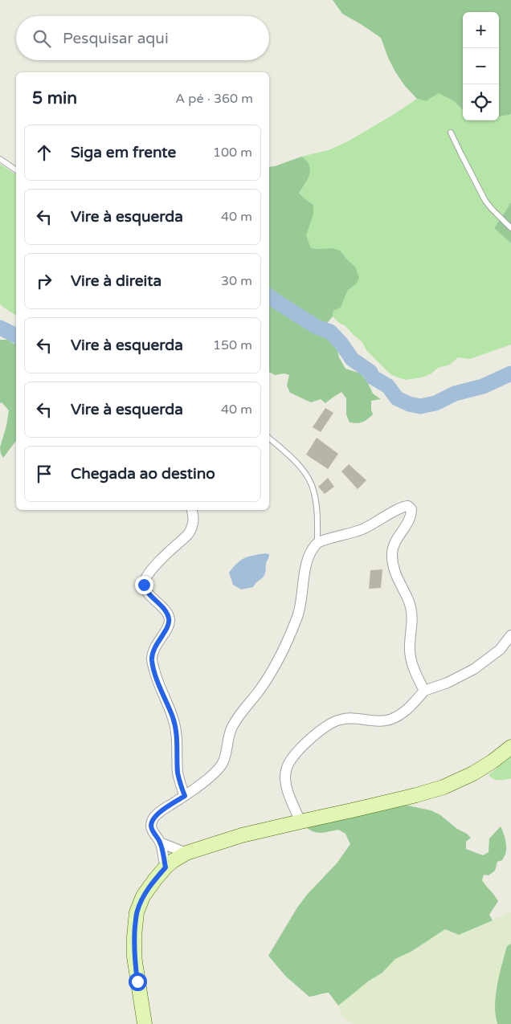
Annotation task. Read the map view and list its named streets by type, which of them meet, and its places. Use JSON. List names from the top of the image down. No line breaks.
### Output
{"page":{"map_buttons":["+","−"],"search":"Pesquisar aqui","heading":["5 min","A pé · 360 m"],"list":[["Siga em frente","100 m"],["Vire à esquerda","40 m"],["Vire à direita","30 m"],["Vire à esquerda","150 m"],["Vire à esquerda","40 m"],"Chegada ao destino"]}}
